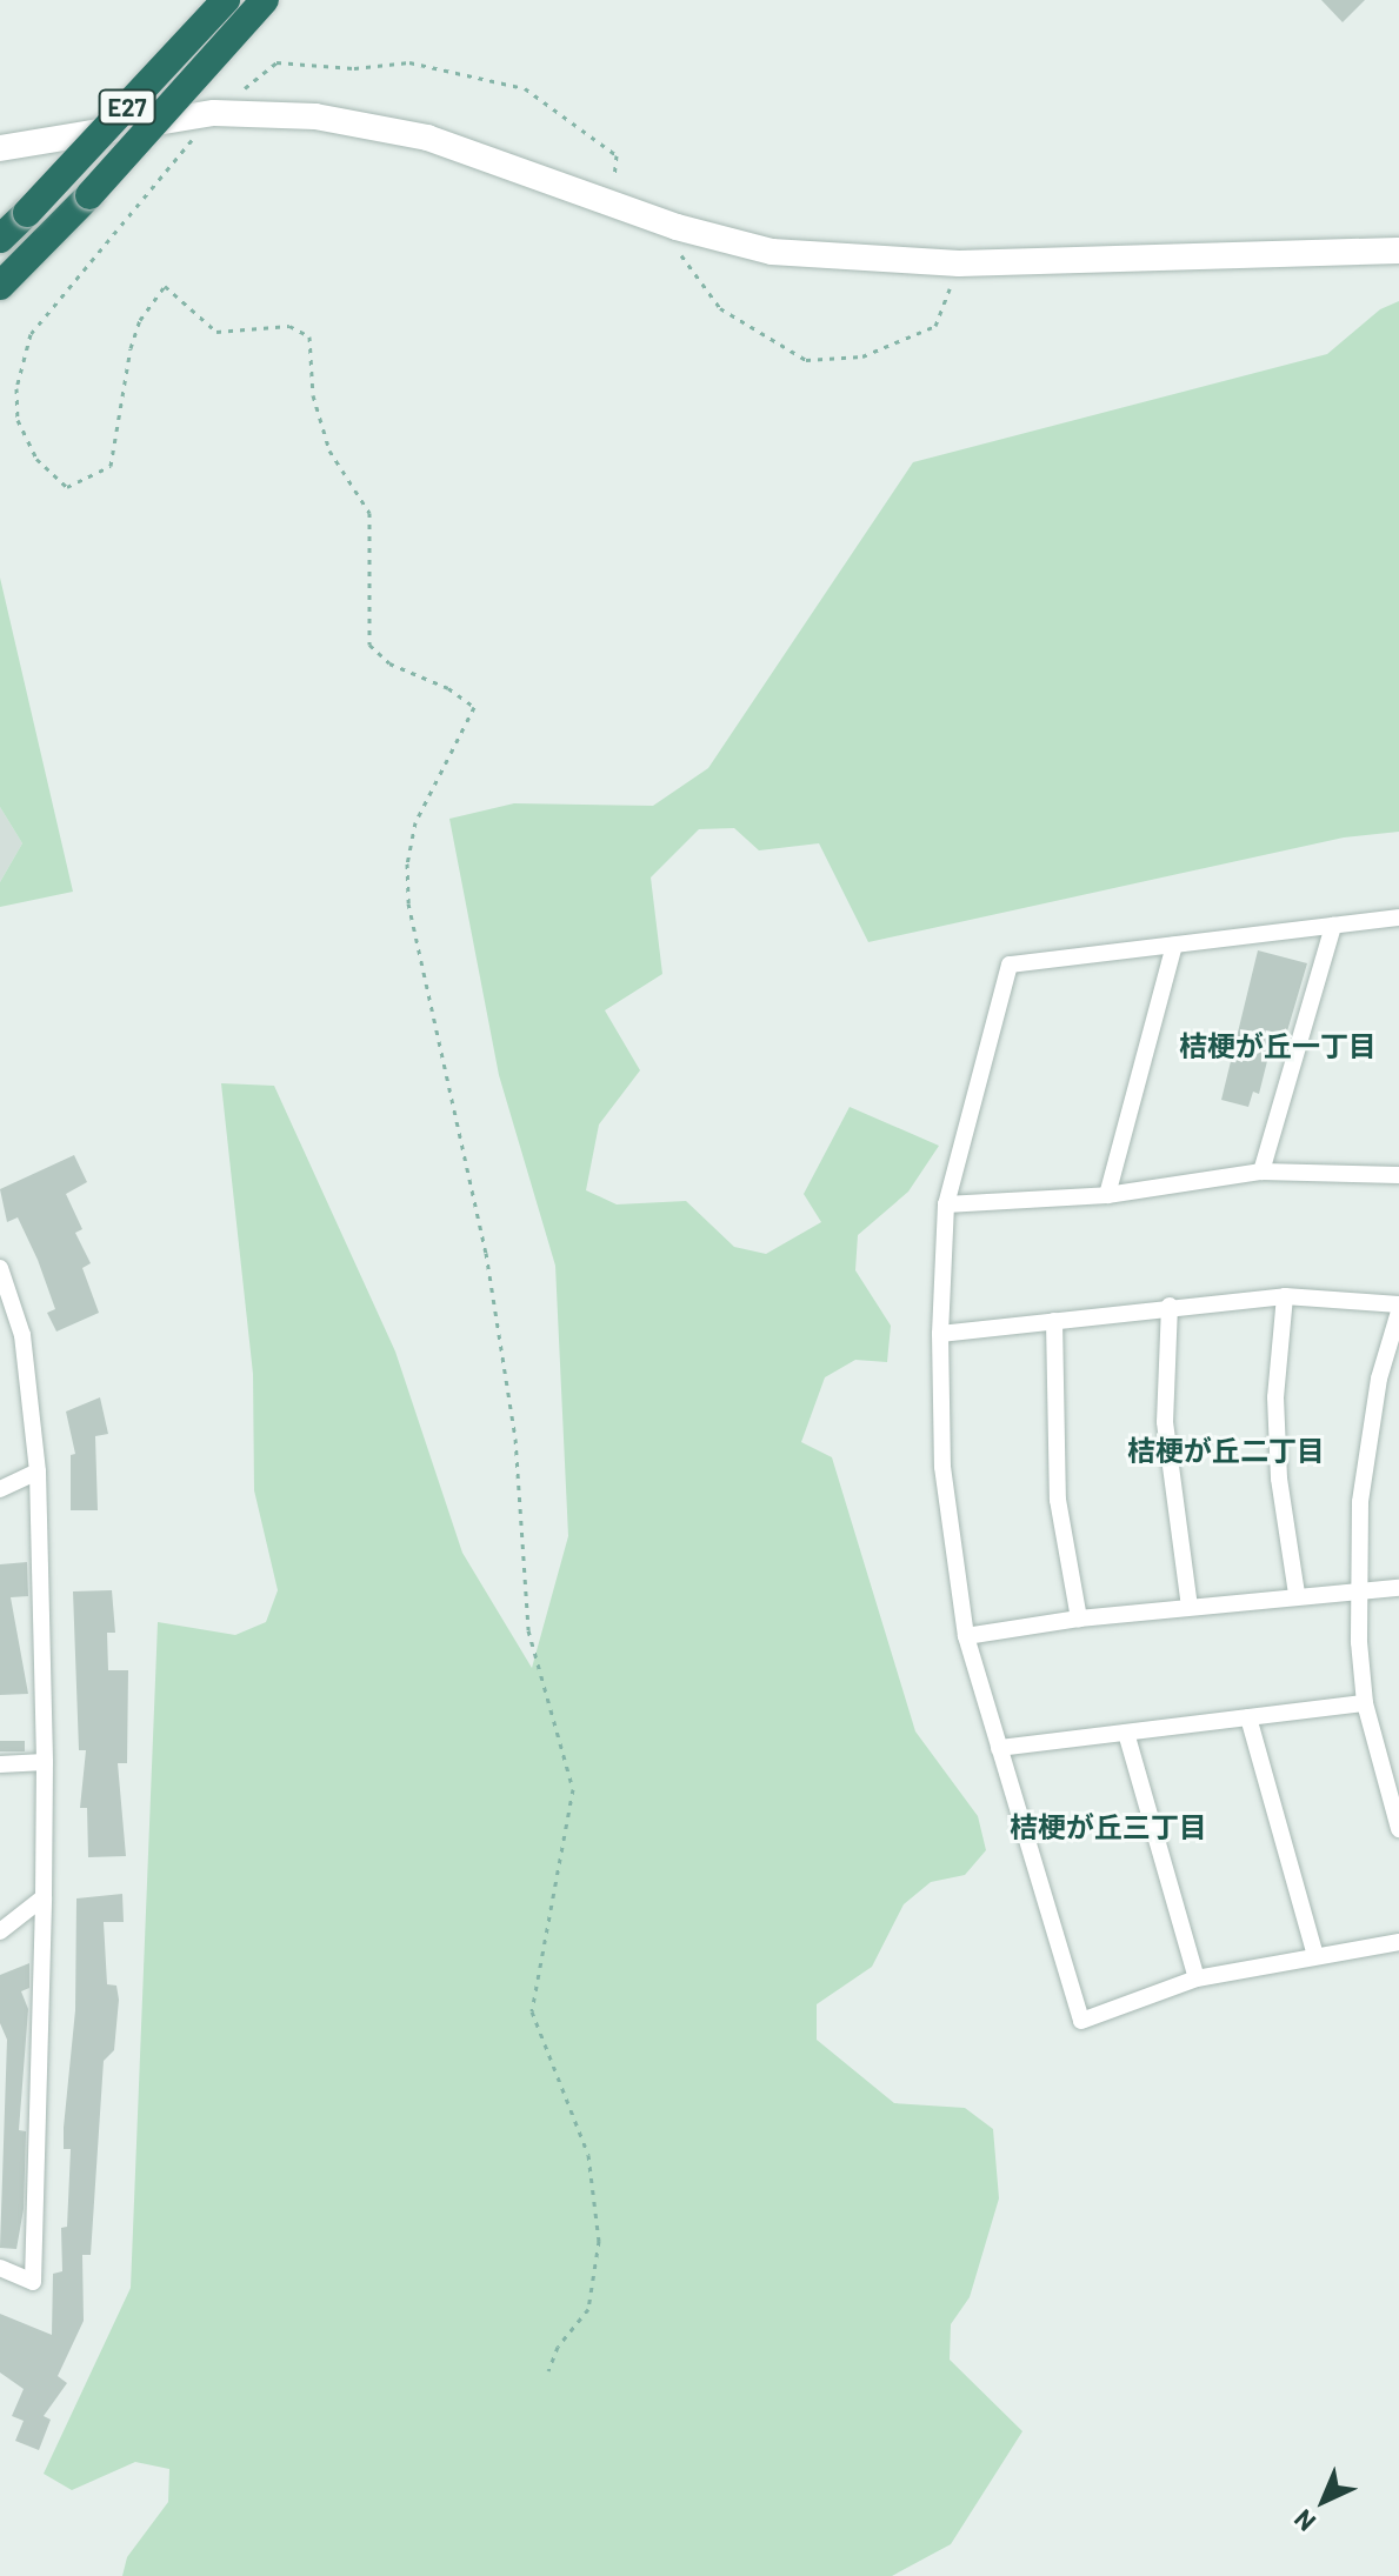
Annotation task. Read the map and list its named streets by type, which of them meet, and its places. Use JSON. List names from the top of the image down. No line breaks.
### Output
{"streets":{"highway":["E27"]},"districts":["桔梗が丘一丁目","桔梗が丘二丁目","桔梗が丘三丁目"],"north":"bottom left"}
